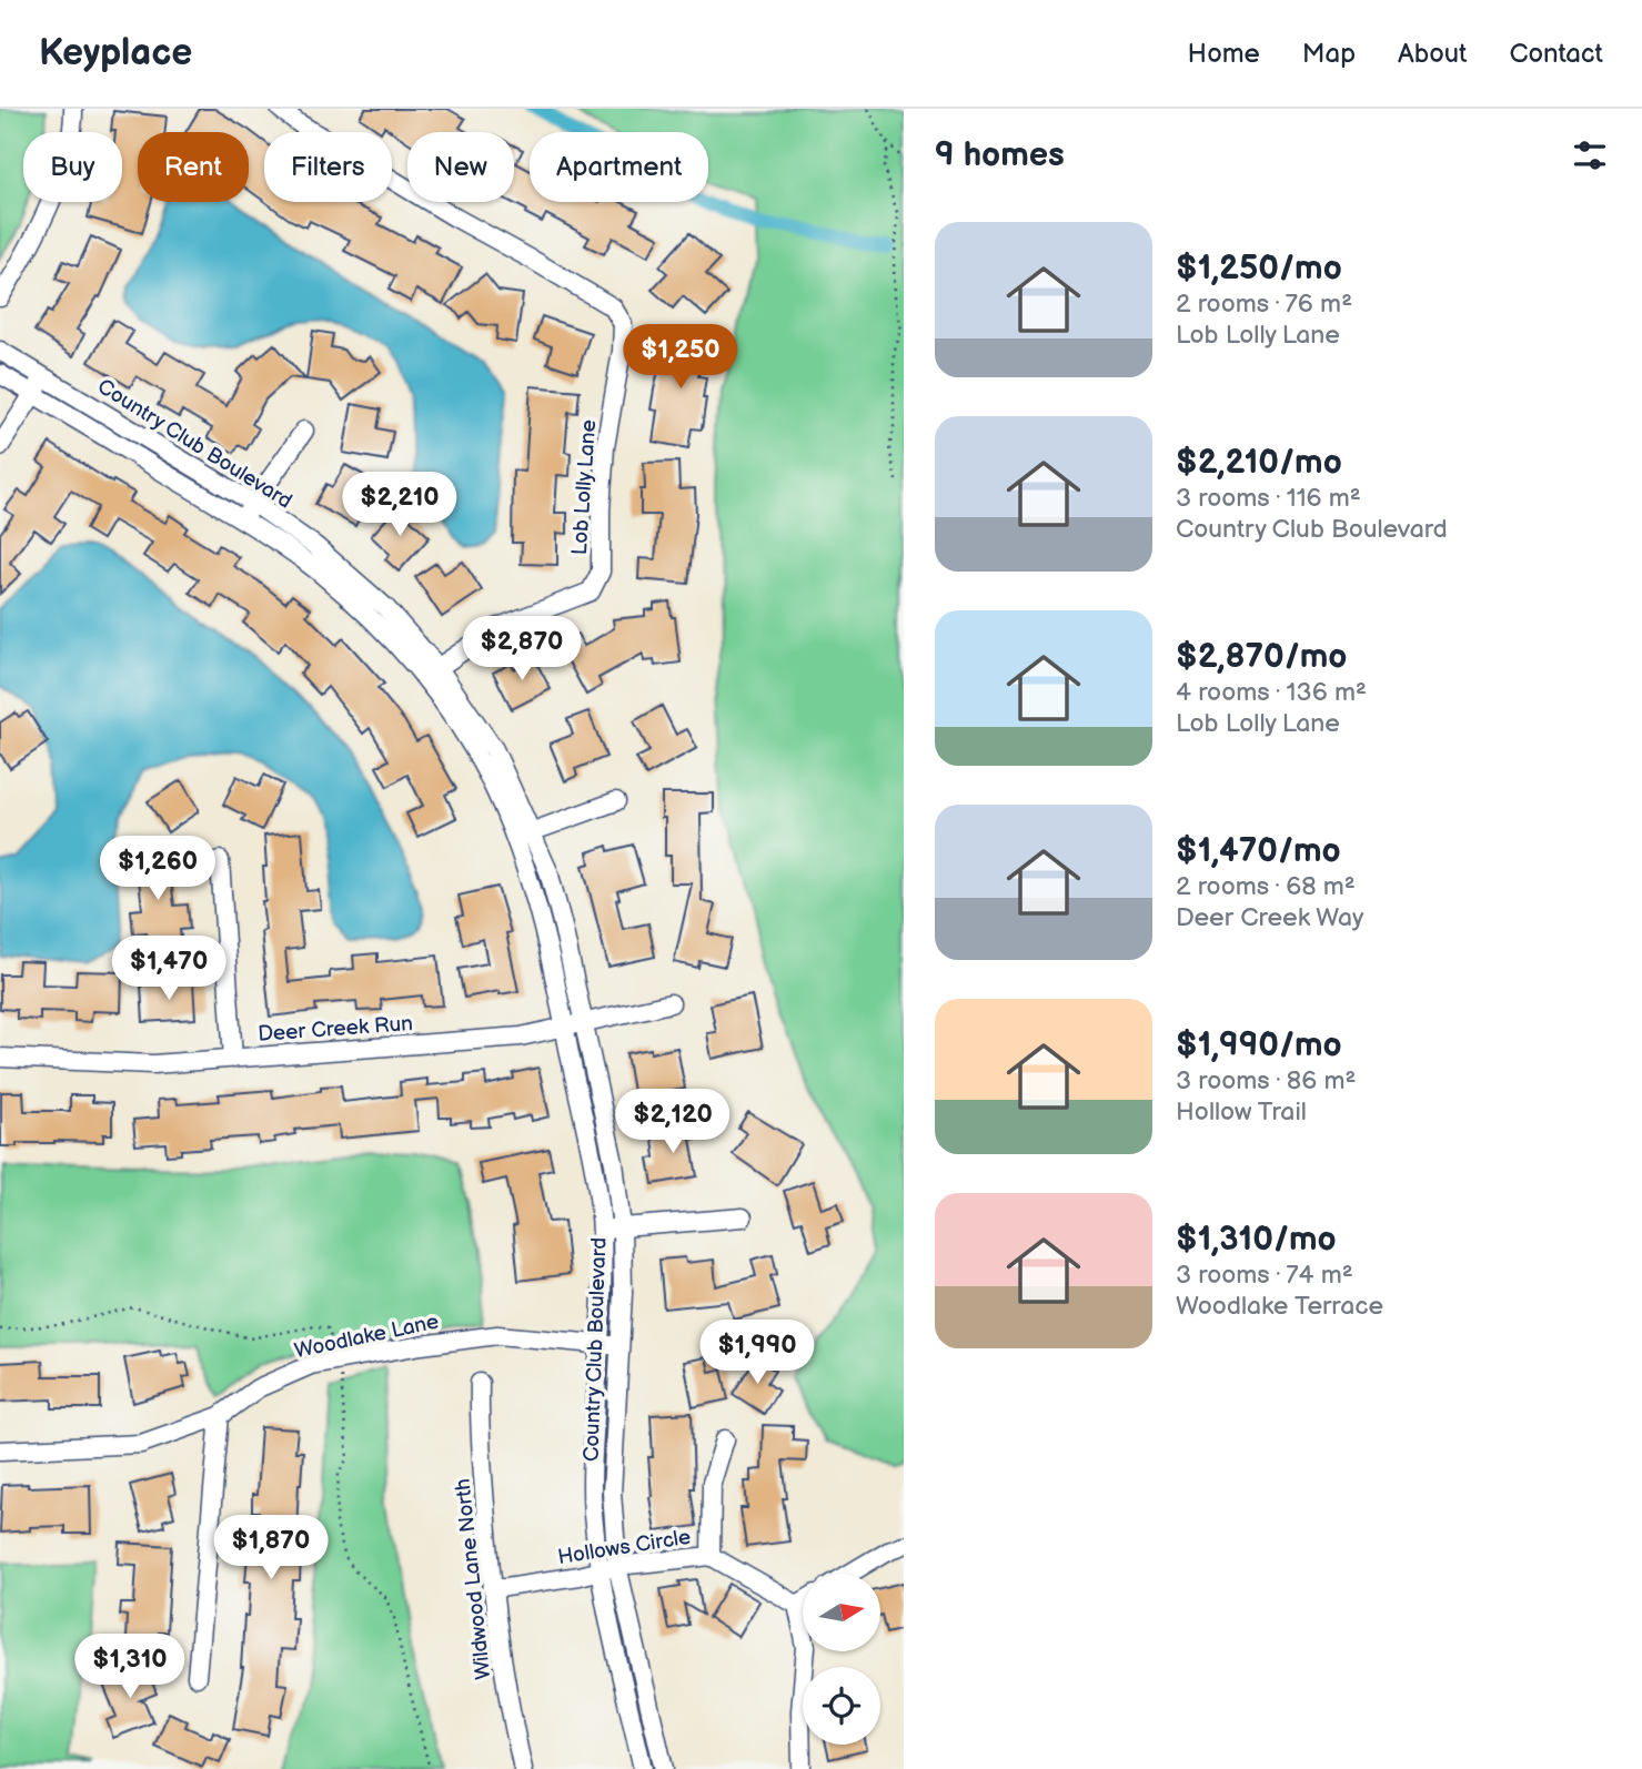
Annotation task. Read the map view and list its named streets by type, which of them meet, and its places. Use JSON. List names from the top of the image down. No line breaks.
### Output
{"streets":{"street":["Country Club Boulevard","Lob Lolly Lane","Deer Creek Run","Woodlake Lane","Hollows Circle","Wildwood Lane North"]},"crossings":[["Country Club Boulevard","Lob Lolly Lane"],["Country Club Boulevard","Deer Creek Run"],["Country Club Boulevard","Woodlake Lane"],["Country Club Boulevard","Hollows Circle"],["Hollows Circle","Wildwood Lane North"]],"north":"right","page":{"header":"Keyplace","nav":["Home","Map","About","Contact"],"heading":"9 homes","chip":["Buy","Rent","Filters","New","Apartment"],"list":[{"name":"$1,250/mo","note":"2 rooms · 76 m² · Lob Lolly Lane"},{"name":"$2,210/mo","note":"3 rooms · 116 m² · Country Club Boulevard"},{"name":"$2,870/mo","note":"4 rooms · 136 m² · Lob Lolly Lane"},{"name":"$1,470/mo","note":"2 rooms · 68 m² · Deer Creek Way"},{"name":"$1,990/mo","note":"3 rooms · 86 m² · Hollow Trail"},{"name":"$1,310/mo","note":"3 rooms · 74 m² · Woodlake Terrace"}],"price":["$1,250","$2,210","$2,870","$1,260","$1,470","$2,120","$1,990","$1,870","$1,310"]}}
